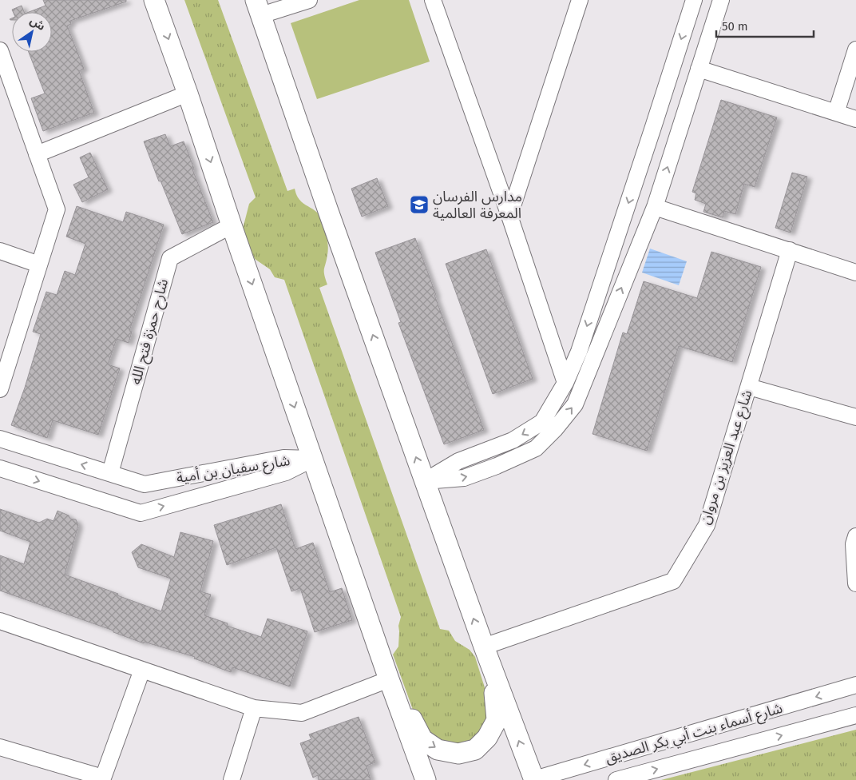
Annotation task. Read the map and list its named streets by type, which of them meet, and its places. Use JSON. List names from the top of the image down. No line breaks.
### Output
{"streets":{"street":["شارح حمزة فتح الله","شارع عبد العزيز بن مروان","شارع سفيان بن أمية","شارع أسماء بنت أبي بكر الصديق"]},"crossings":[["شارح حمزة فتح الله","شارع سفيان بن أمية"]],"places":{"school or university":["مدارس الفرسان المعرفة العالمية"]},"scale_bar":"50 m","north":"top right"}
